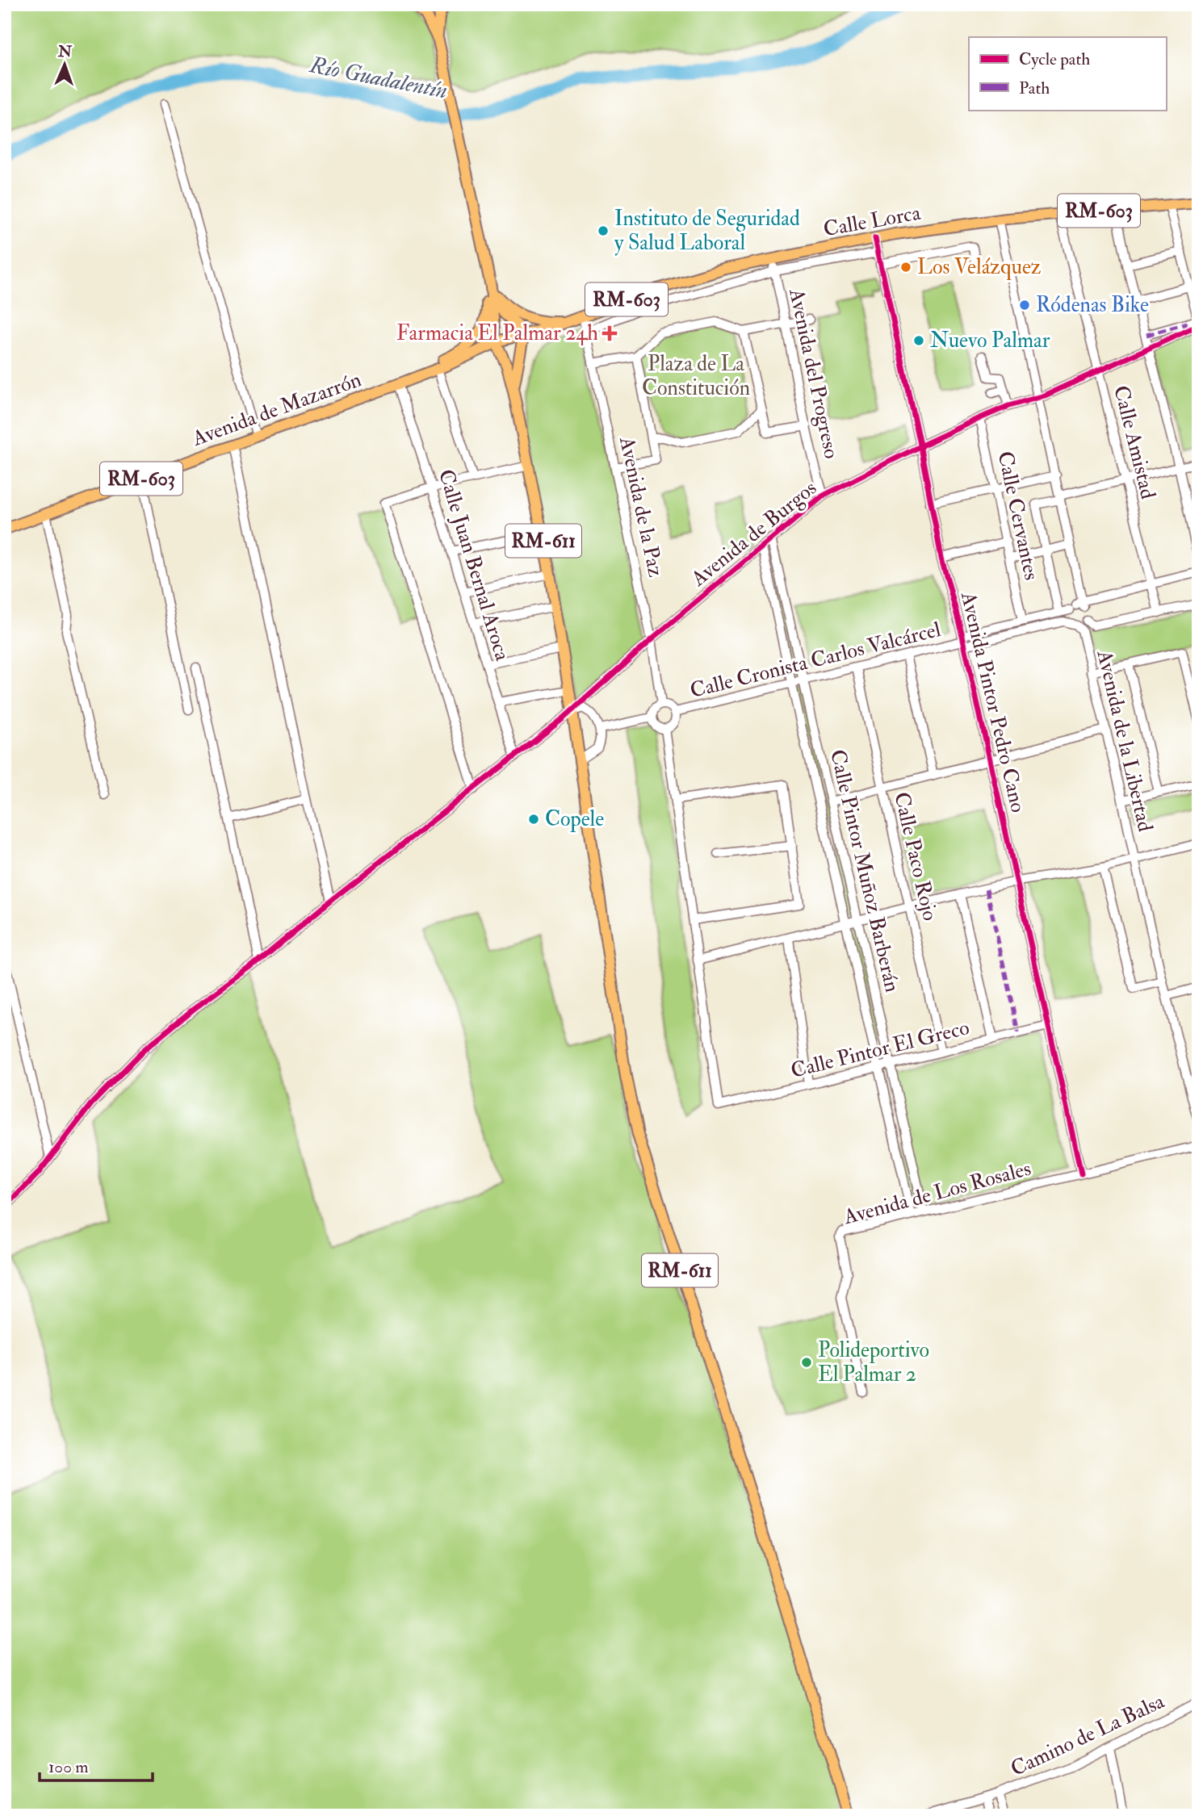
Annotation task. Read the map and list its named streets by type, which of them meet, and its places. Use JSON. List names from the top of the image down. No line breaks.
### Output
{"streets":{"main road":["RM-603","Calle Lorca","Avenida de Mazarrón","RM-611"],"street":["Avenida del Progreso","Calle Amistad","Avenida de la Paz","Calle Cervantes","Avenida de Burgos","Calle Juan Bernal Aroca","Calle Cronista Carlos Valcárcel","Avenida Pintor Pedro Cano","Avenida de la Libertad","Calle Paco Rojo","Calle Pintor Muñoz Barberán","Calle Pintor El Greco","Avenida de Los Rosales","Camino de La Balsa"]},"crossings":[["Calle Lorca","Avenida del Progreso"],["Calle Lorca","Avenida de Mazarrón"],["Calle Lorca","Calle Amistad"],["Calle Lorca","Avenida de la Paz"],["Calle Lorca","RM-611"],["Calle Lorca","Avenida Pintor Pedro Cano"],["Avenida del Progreso","Avenida de Burgos"],["Avenida de Mazarrón","RM-611"],["Avenida de Mazarrón","Calle Juan Bernal Aroca"],["Calle Amistad","Avenida de Burgos"],["Calle Amistad","Calle Cronista Carlos Valcárcel"],["Avenida de la Paz","Avenida de Burgos"],["Avenida de la Paz","Calle Cronista Carlos Valcárcel"],["Calle Cervantes","Avenida de Burgos"],["Calle Cervantes","Calle Cronista Carlos Valcárcel"],["Avenida de Burgos","RM-611"],["Avenida de Burgos","Calle Juan Bernal Aroca"],["Avenida de Burgos","Avenida Pintor Pedro Cano"],["Avenida de Burgos","Calle Pintor Muñoz Barberán"],["Calle Cronista Carlos Valcárcel","Avenida Pintor Pedro Cano"],["Calle Cronista Carlos Valcárcel","Avenida de la Libertad"],["Calle Cronista Carlos Valcárcel","Calle Paco Rojo"],["Calle Cronista Carlos Valcárcel","Calle Pintor Muñoz Barberán"],["Avenida Pintor Pedro Cano","Calle Pintor El Greco"],["Avenida Pintor Pedro Cano","Avenida de Los Rosales"],["Calle Paco Rojo","Calle Pintor El Greco"],["Calle Pintor Muñoz Barberán","Calle Pintor El Greco"],["Calle Pintor Muñoz Barberán","Avenida de Los Rosales"]],"water":["Río Guadalentín"],"parks":["Plaza de La Constitución"],"places":{"other":["Instituto de Seguridad y Salud Laboral","Los Velázquez","Ródenas Bike","Nuevo Palmar","Copele","Polideportivo El Palmar 2"],"health":["Farmacia El Palmar 24h"]},"legend":["Cycle path","Path"],"scale_bar":"100 m","north":"top"}
